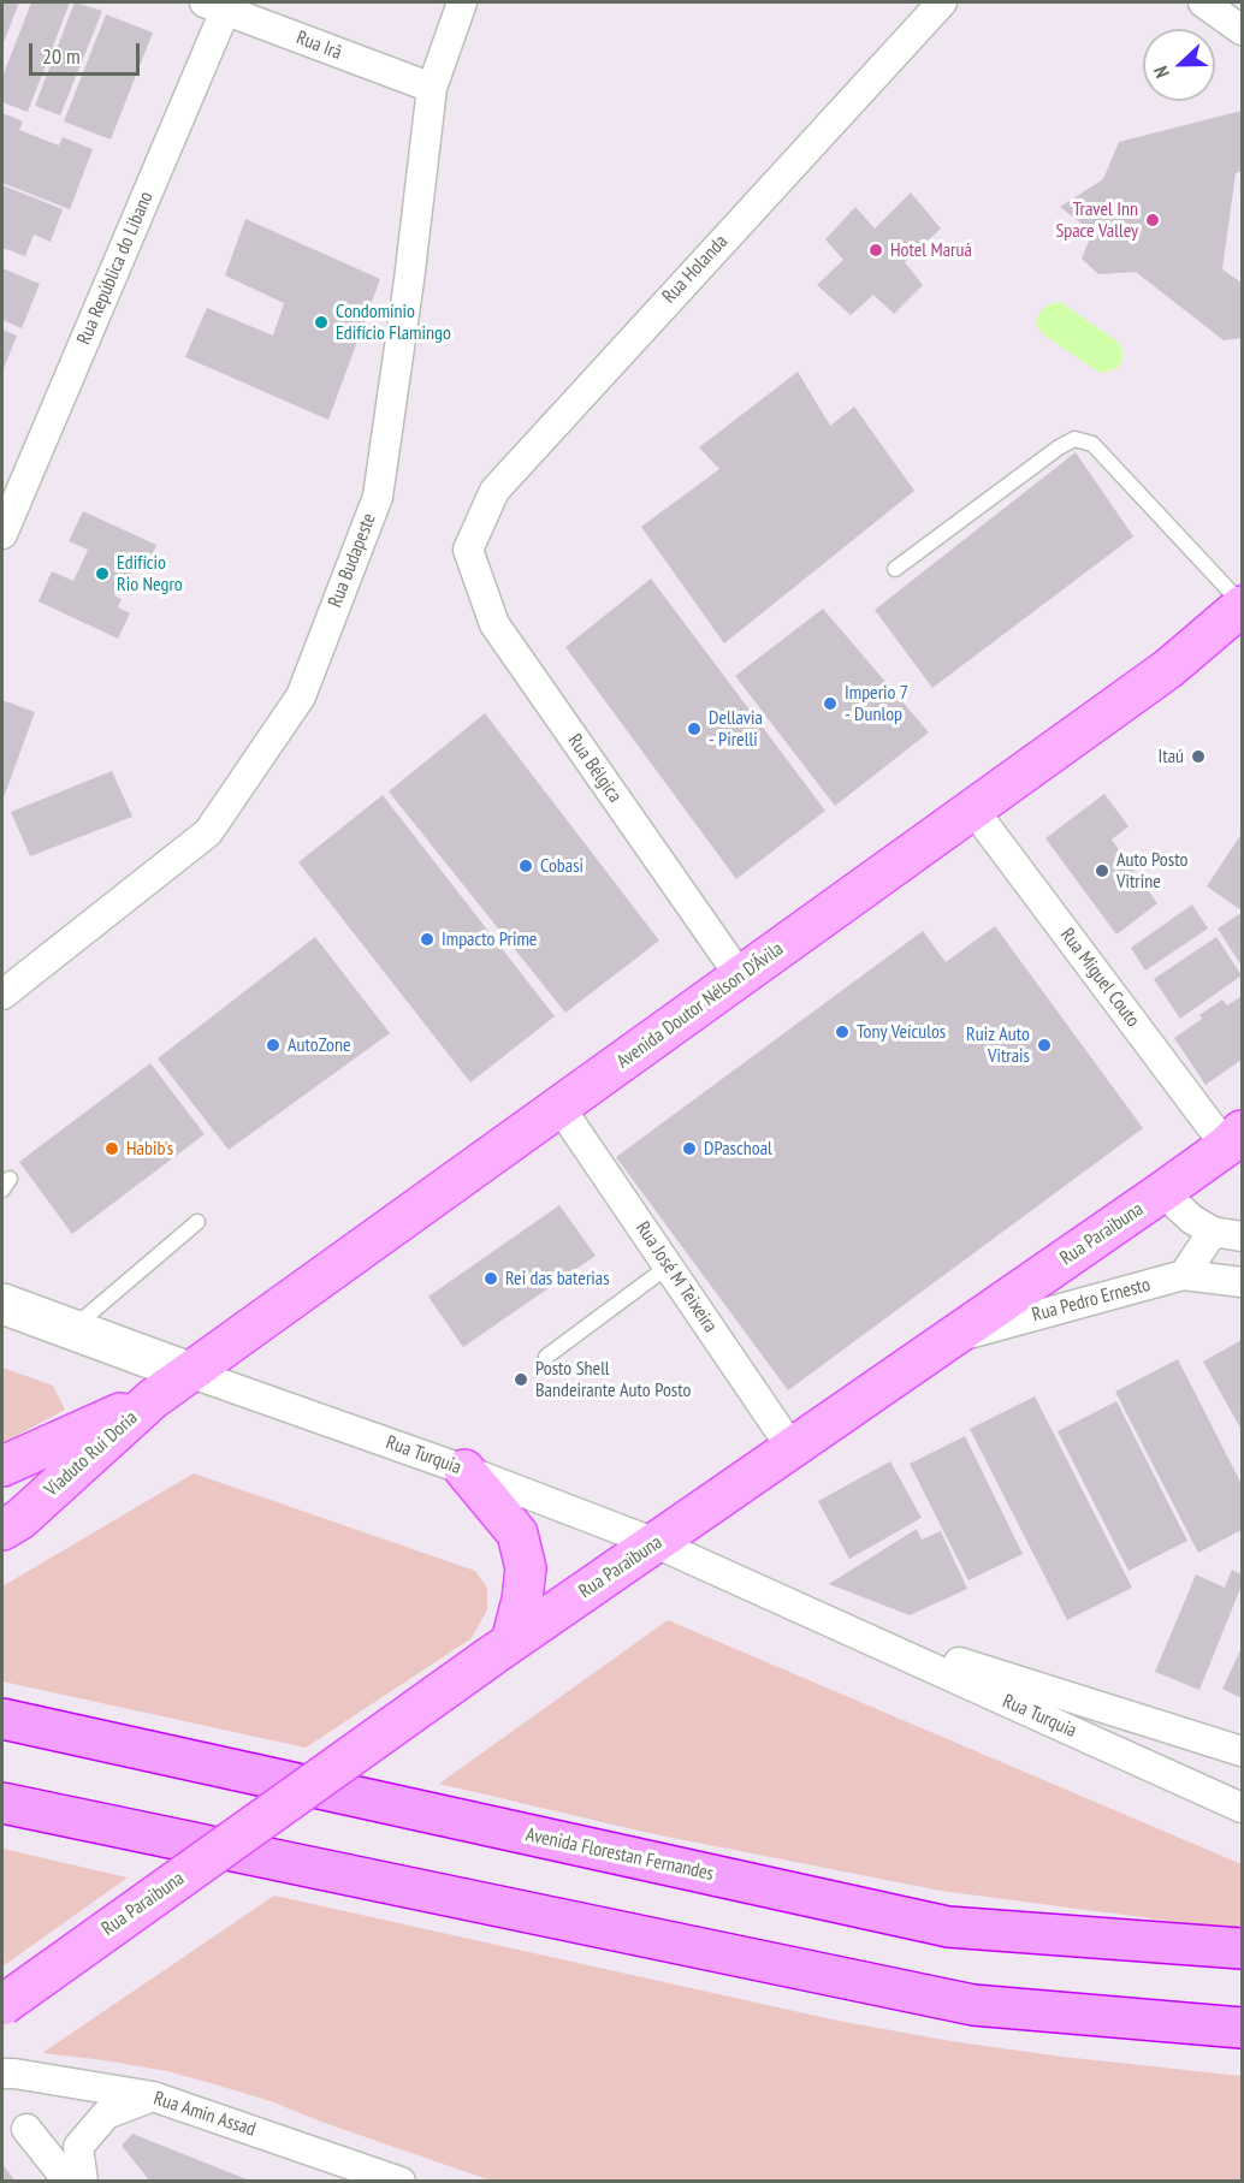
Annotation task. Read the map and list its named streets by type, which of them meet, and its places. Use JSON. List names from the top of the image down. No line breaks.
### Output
{"streets":{"highway":["Avenida Florestan Fernandes"],"main road":["Avenida Doutor Nélson D'Ávila","Rua Paraibuna","Viaduto Rui Doria","Rua Turquia"],"street":["Rua Irã","Rua República do Libano","Rua Holanda","Rua Budapeste","Rua Bélgica","Rua Miguel Couto","Rua José M Teixeira","Rua Pedro Ernesto","Rua Amin Assad"]},"crossings":[["Rua Irã","Rua República do Libano"],["Rua Irã","Rua Budapeste"],["Rua Holanda","Rua Bélgica"],["Rua Bélgica","Avenida Doutor Nélson D'Ávila"],["Rua Miguel Couto","Avenida Doutor Nélson D'Ávila"],["Rua Miguel Couto","Rua Paraibuna"],["Avenida Doutor Nélson D'Ávila","Rua José M Teixeira"],["Avenida Doutor Nélson D'Ávila","Viaduto Rui Doria"],["Avenida Doutor Nélson D'Ávila","Rua Turquia"],["Rua Paraibuna","Rua José M Teixeira"],["Rua Paraibuna","Rua Pedro Ernesto"],["Rua Paraibuna","Rua Turquia"]],"places":["Travel Inn Space Valley","Hotel Maruá","Condomínio Edifício Flamingo","Edifício Rio Negro","Imperio 7 - Dunlop","Dellavia - Pirelli","Itaú","Cobasi","Auto Posto Vitrine","Impacto Prime","Tony Veículos","AutoZone","Ruiz Auto Vitrais","Habib's","DPaschoal","Rei das baterias","Posto Shell Bandeirante Auto Posto"],"scale_bar":"20 m","north":"left"}
